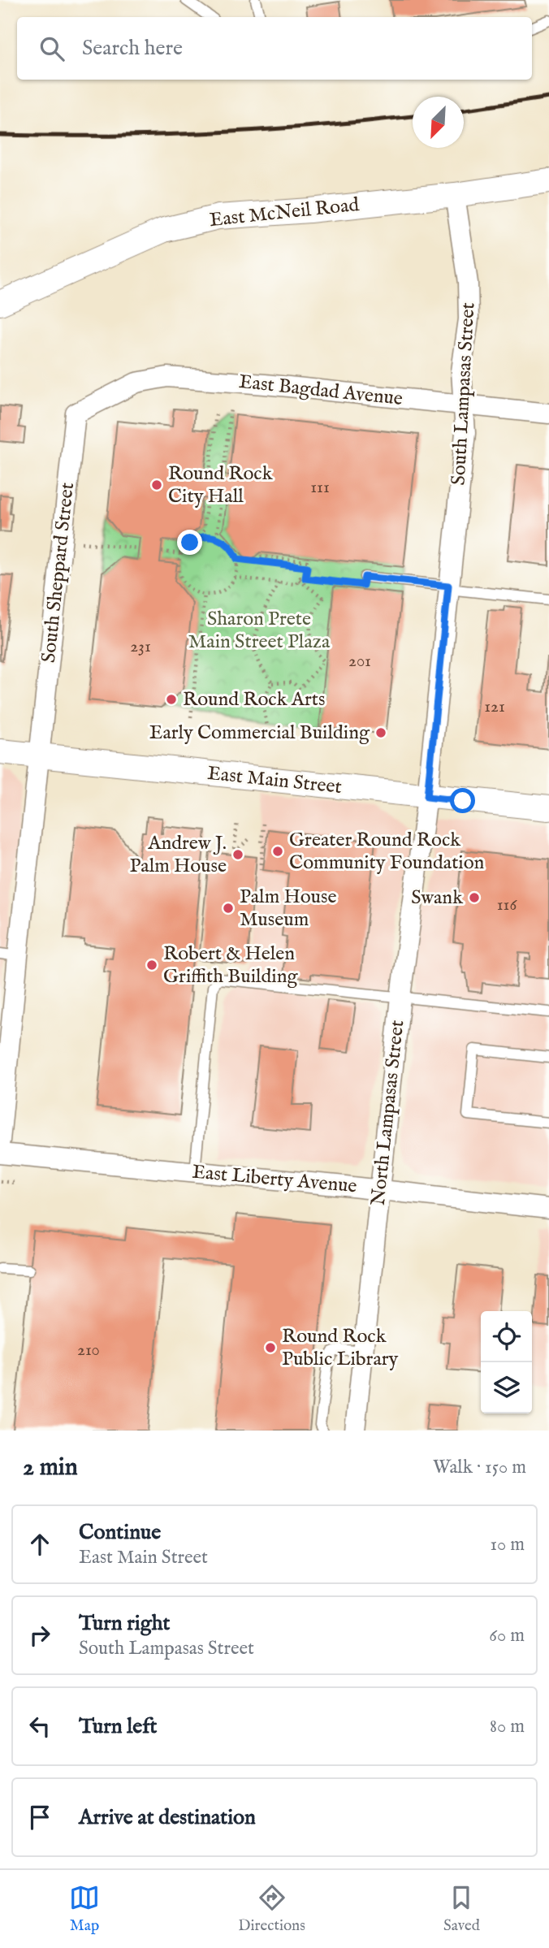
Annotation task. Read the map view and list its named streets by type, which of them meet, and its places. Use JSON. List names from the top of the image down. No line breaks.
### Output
{"streets":{"street":["East McNeil Road","East Bagdad Avenue","South Lampasas Street","South Sheppard Street","East Main Street","North Lampasas Street","East Liberty Avenue"]},"crossings":[["East McNeil Road","South Lampasas Street"],["East Bagdad Avenue","South Lampasas Street"],["East Bagdad Avenue","South Sheppard Street"],["South Lampasas Street","East Main Street"],["South Lampasas Street","North Lampasas Street"],["South Sheppard Street","East Main Street"],["East Main Street","North Lampasas Street"],["North Lampasas Street","East Liberty Avenue"]],"parks":["Sharon Prete Main Street Plaza"],"places":["Round Rock City Hall","Round Rock Arts","Early Commercial Building","Greater Round Rock Community Foundation","Andrew J. Palm House","Swank","Palm House Museum","Robert & Helen Griffith Building","Round Rock Public Library"],"house_numbers":["111","231","201","121","116","210"],"north":"bottom left","page":{"search":"Search here","heading":["2 min","Walk · 150 m"],"list":[["Continue","East Main Street","10 m"],["Turn right","South Lampasas Street","60 m"],["Turn left","80 m"],"Arrive at destination"],"nav":["Map","Directions","Saved"]}}
